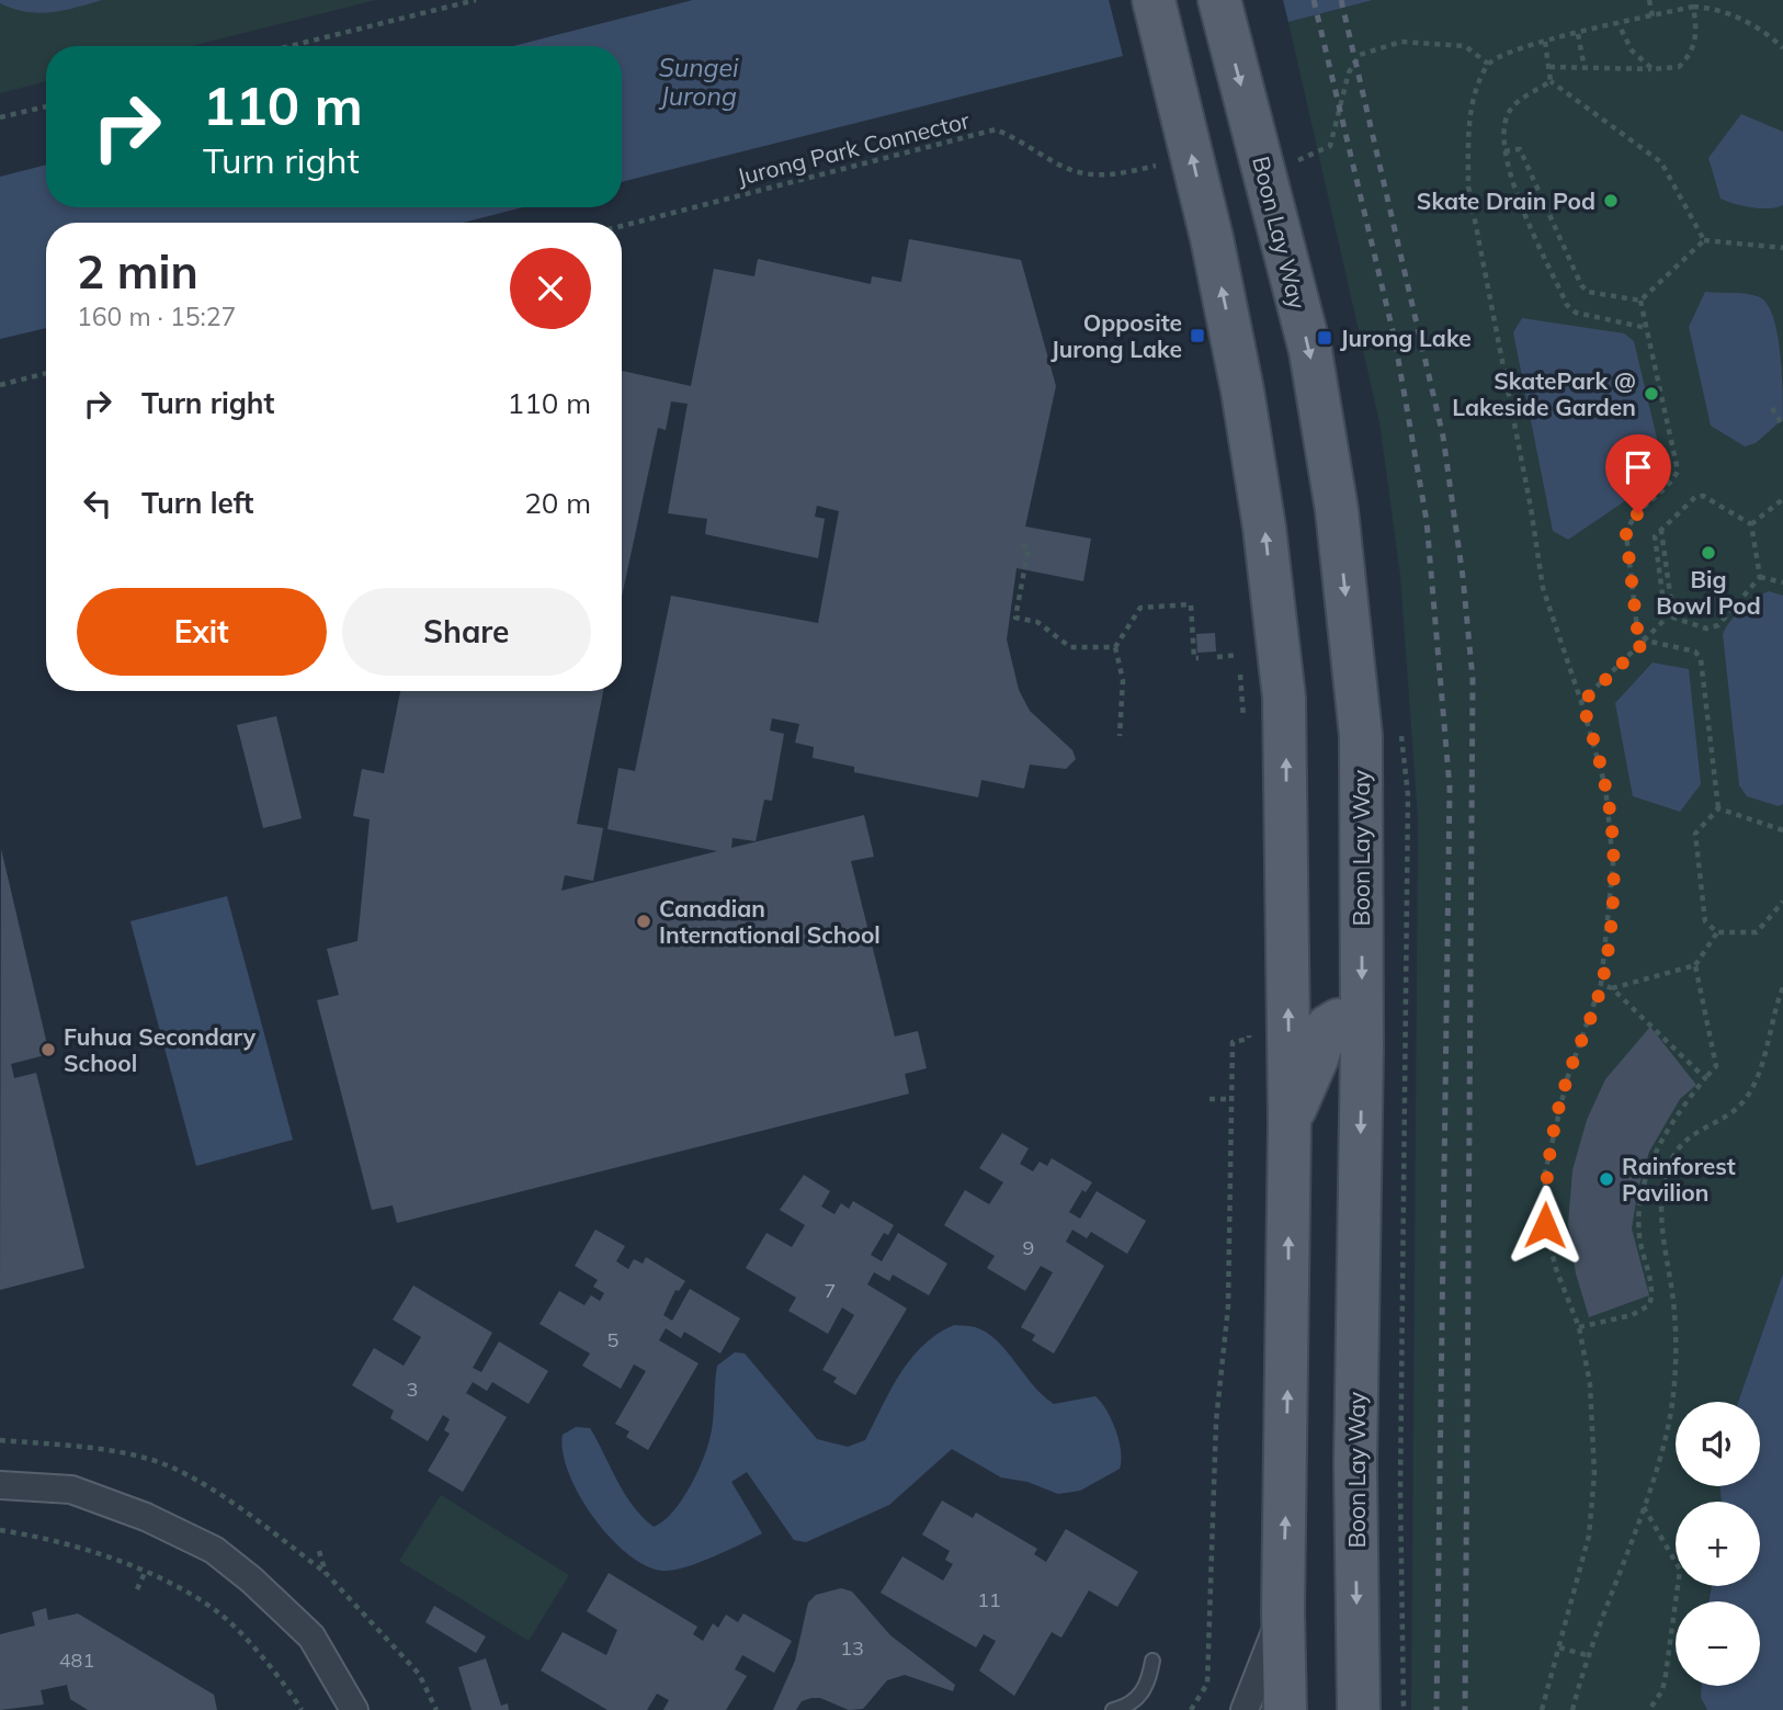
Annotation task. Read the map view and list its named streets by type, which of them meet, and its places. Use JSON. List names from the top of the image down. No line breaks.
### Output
{"streets":{"main road":["Boon Lay Way"],"path":["Jurong Park Connector"]},"water":["Sungei Jurong"],"places":{"other":["Skate Drain Pod","SkatePark @ Lakeside Garden","Big Bowl Pod","Canadian International School","Fuhua Secondary School","Rainforest Pavilion"],"transit":["Opposite Jurong Lake","Jurong Lake"]},"house_numbers":["9","7","5","3","11","13","481"],"page":{"turn":["110 m","Turn right"],"heading":["2 min","160 m · 15:27"],"list":[{"name":"Turn right","value":"110 m"},{"name":"Turn left","value":"20 m"}],"buttons":["Exit","Share"],"map_buttons":["+","−"]}}
